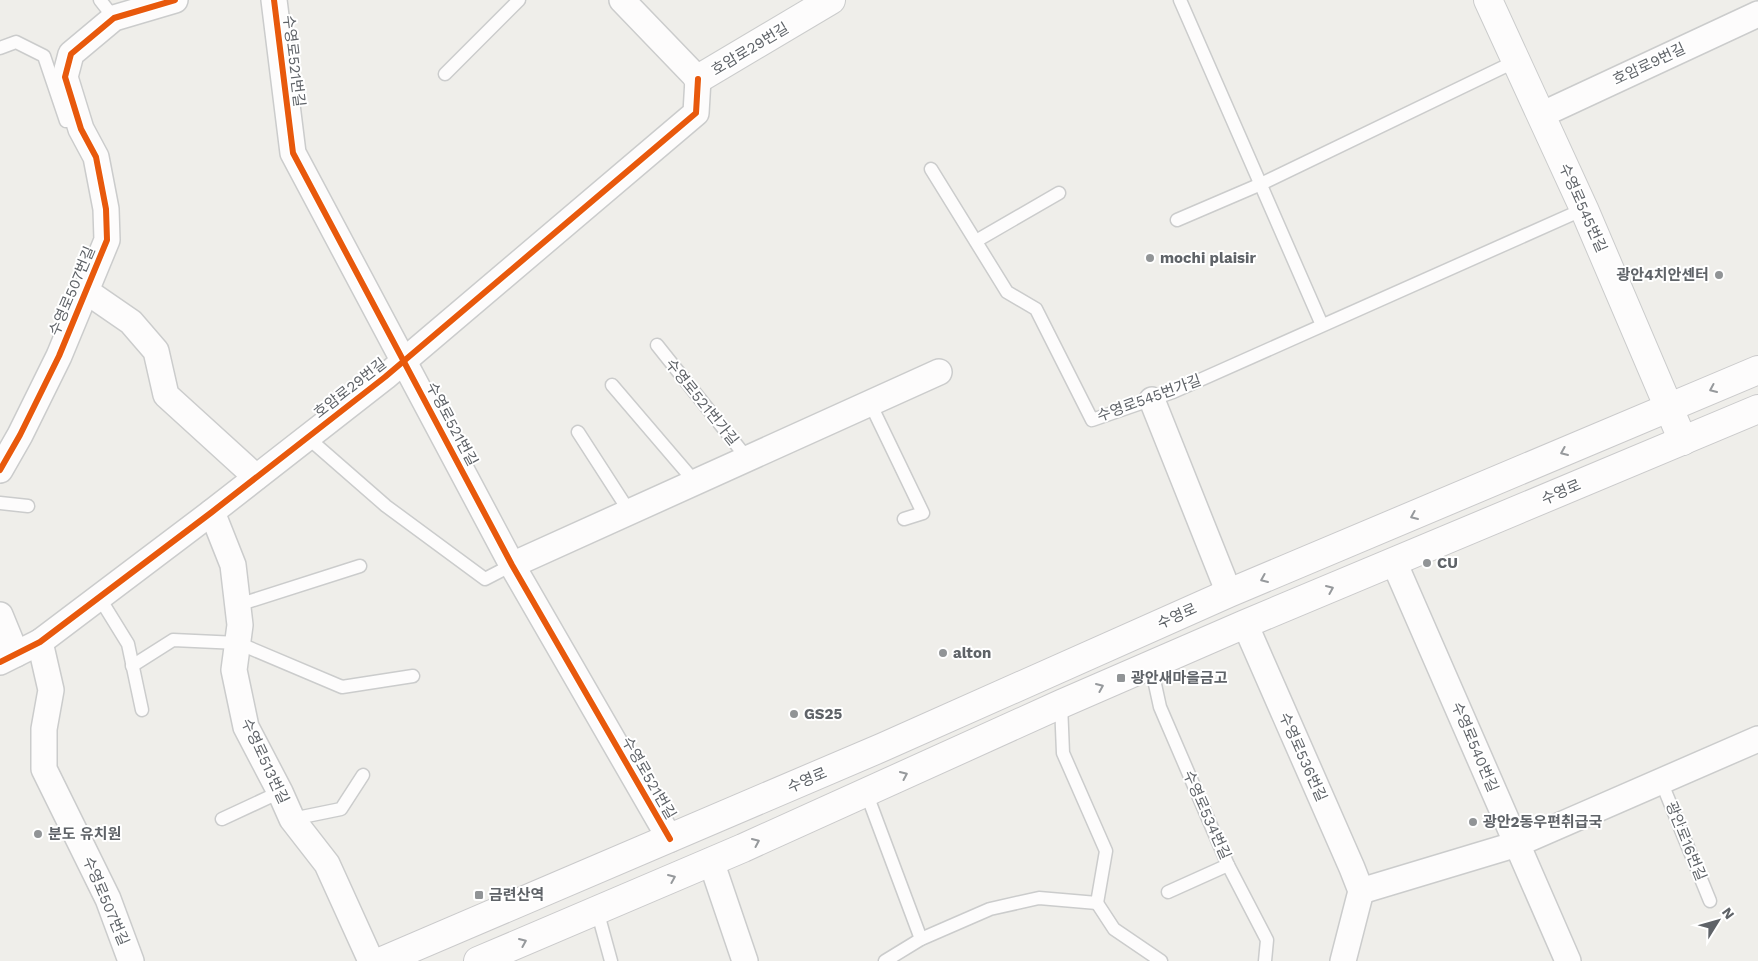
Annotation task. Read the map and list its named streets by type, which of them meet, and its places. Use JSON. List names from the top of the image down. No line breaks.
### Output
{"streets":{"main road":["호암로29번길","수영로545번길","수영로"],"street":["수영로521번길","호암로9번길","수영로507번길","수영로521번가길","수영로540번길","수영로536번길","수영로513번길"],"lane":["수영로545번가길","수영로534번길","광안로16번길"]},"crossings":[["호암로29번길","수영로521번길"],["호암로29번길","수영로507번길"],["호암로29번길","수영로513번길"],["수영로521번길","수영로521번가길"],["수영로521번길","수영로"],["호암로9번길","수영로545번길"],["수영로545번길","수영로545번가길"],["수영로545번길","수영로"],["수영로","수영로540번길"],["수영로","수영로536번길"],["수영로","수영로534번길"]],"places":{"other":["mochi plaisir","광안4치안센터","CU","alton","GS25","광안2동우편취급국","분도 유치원"],"transit":["광안새마을금고","금련산역"]},"north":"top right"}
